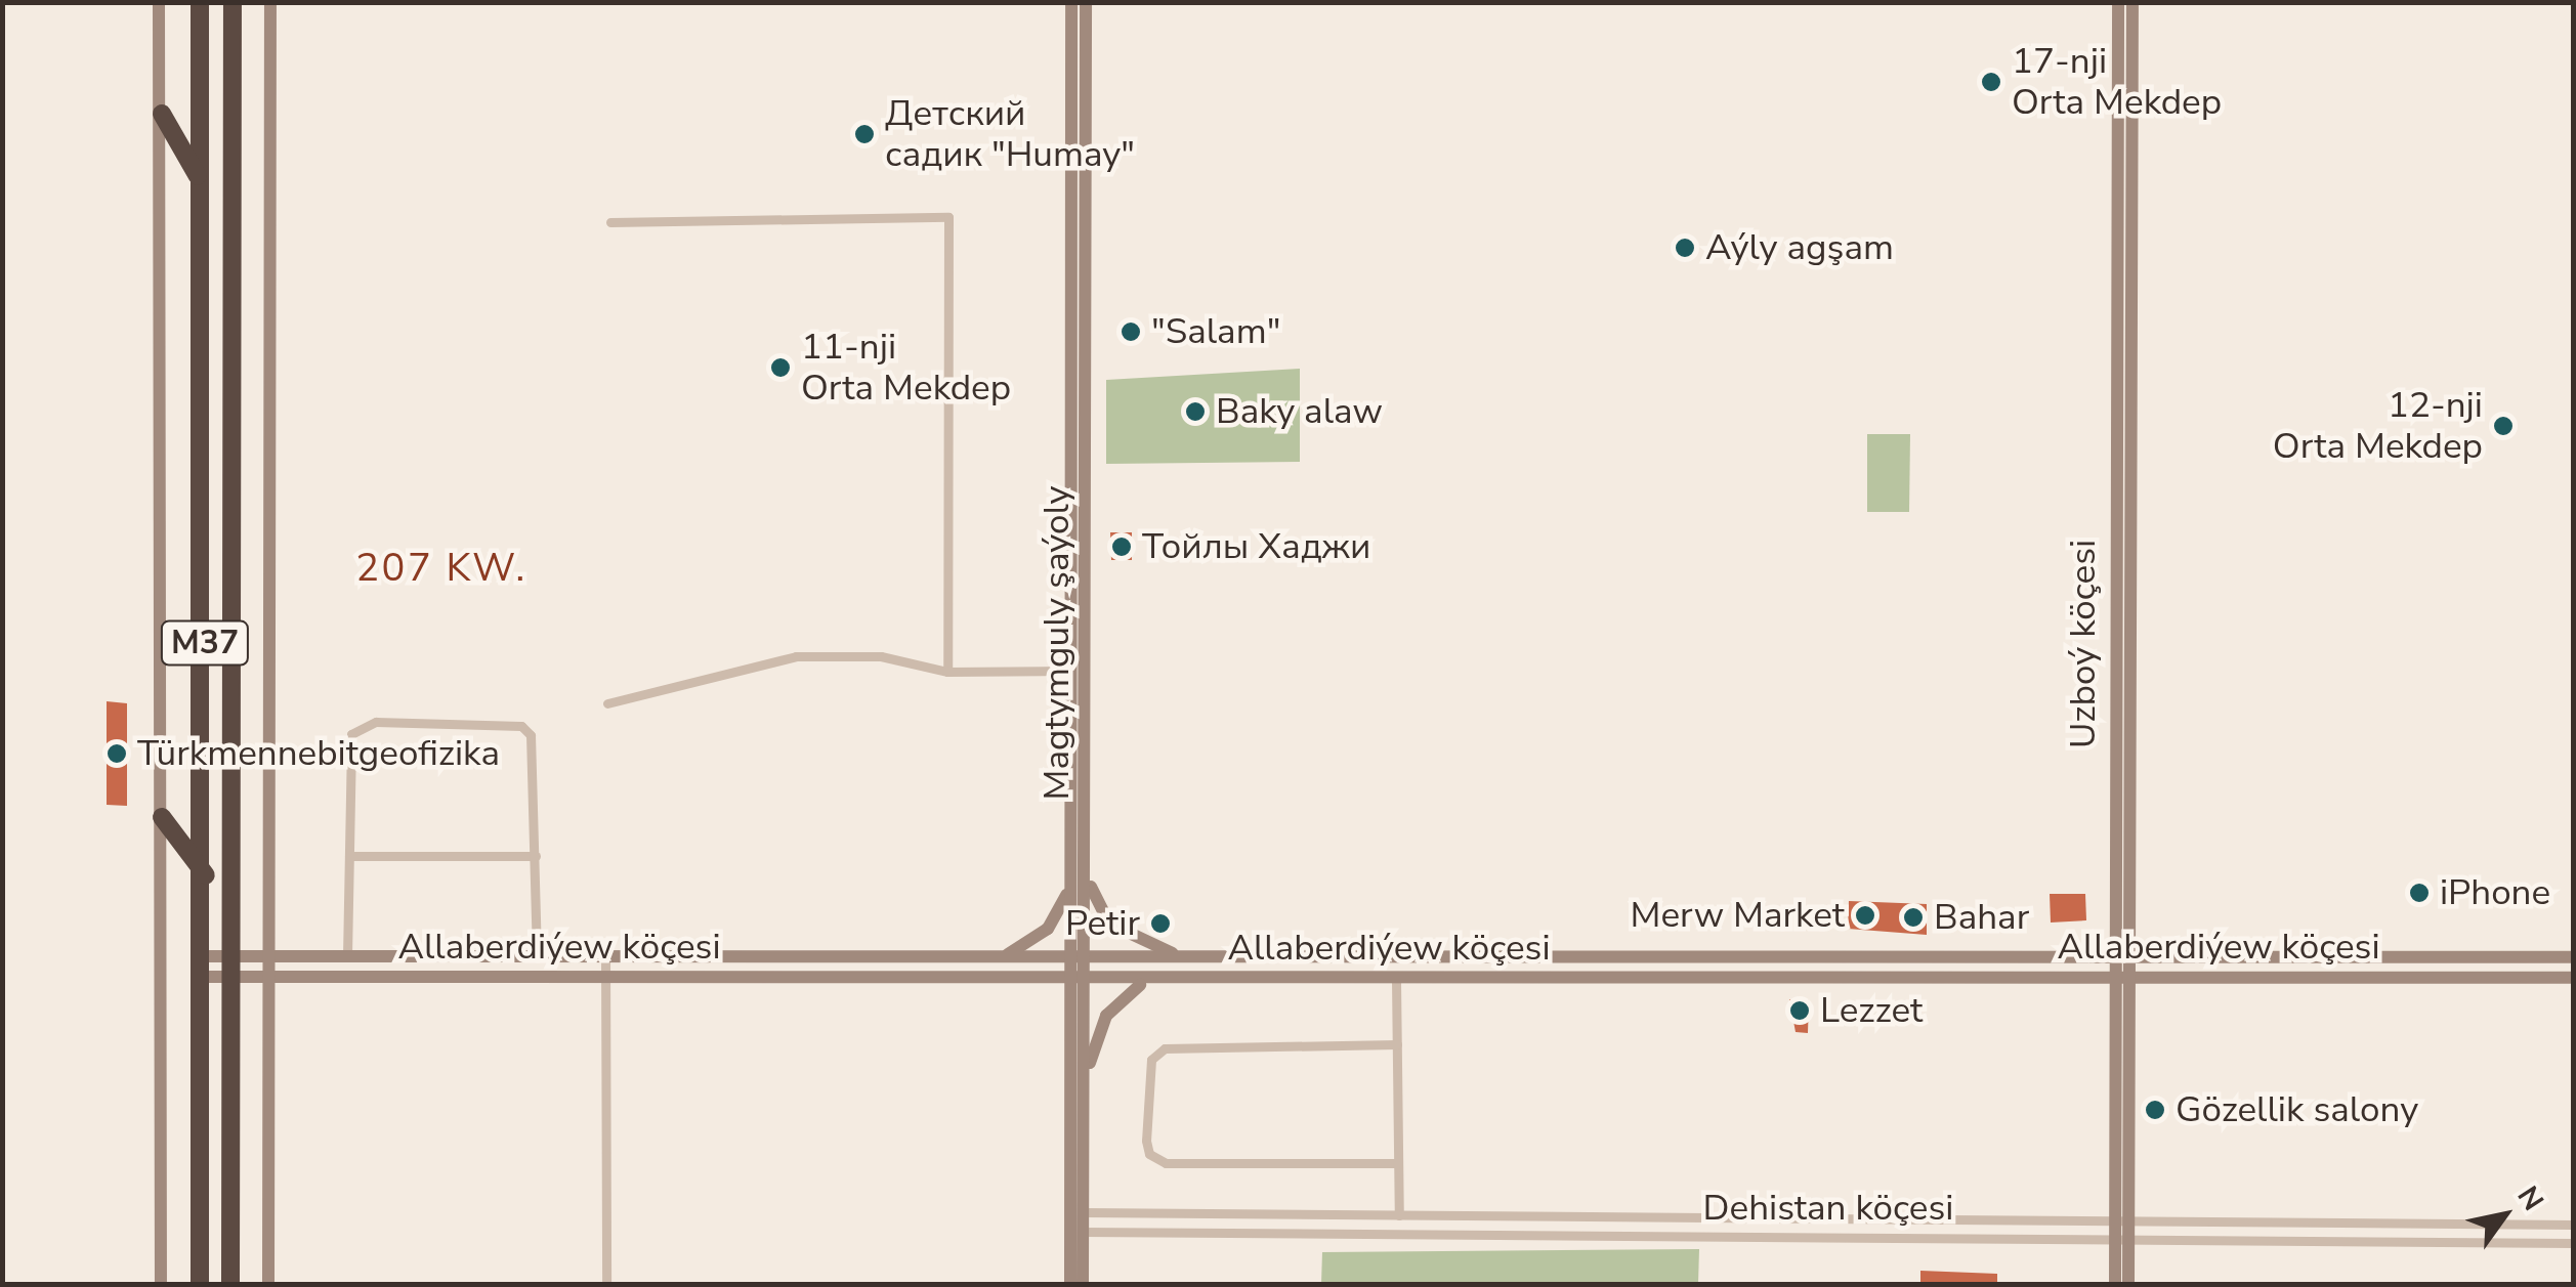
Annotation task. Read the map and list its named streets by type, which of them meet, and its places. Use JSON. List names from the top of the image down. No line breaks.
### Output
{"streets":{"highway":["M37"],"street":["Magtymguly şaýoly","Uzboý köçesi","Allaberdiýew köçesi","Dehistan köçesi"]},"crossings":[["M37","Allaberdiýew köçesi"],["Magtymguly şaýoly","Allaberdiýew köçesi"],["Magtymguly şaýoly","Dehistan köçesi"],["Uzboý köçesi","Allaberdiýew köçesi"],["Uzboý köçesi","Dehistan köçesi"]],"districts":["207 KW."],"places":["17-nji Orta Mekdep","Детский садик \"Humay\"","Aýly agşam","\"Salam\"","11-nji Orta Mekdep","Baky alaw","12-nji Orta Mekdep","Тойлы Хаджи","Türkmennebitgeofizika","iPhone","Merw Market","Bahar","Petir","Lezzet","Gözellik salony"],"north":"top right"}
